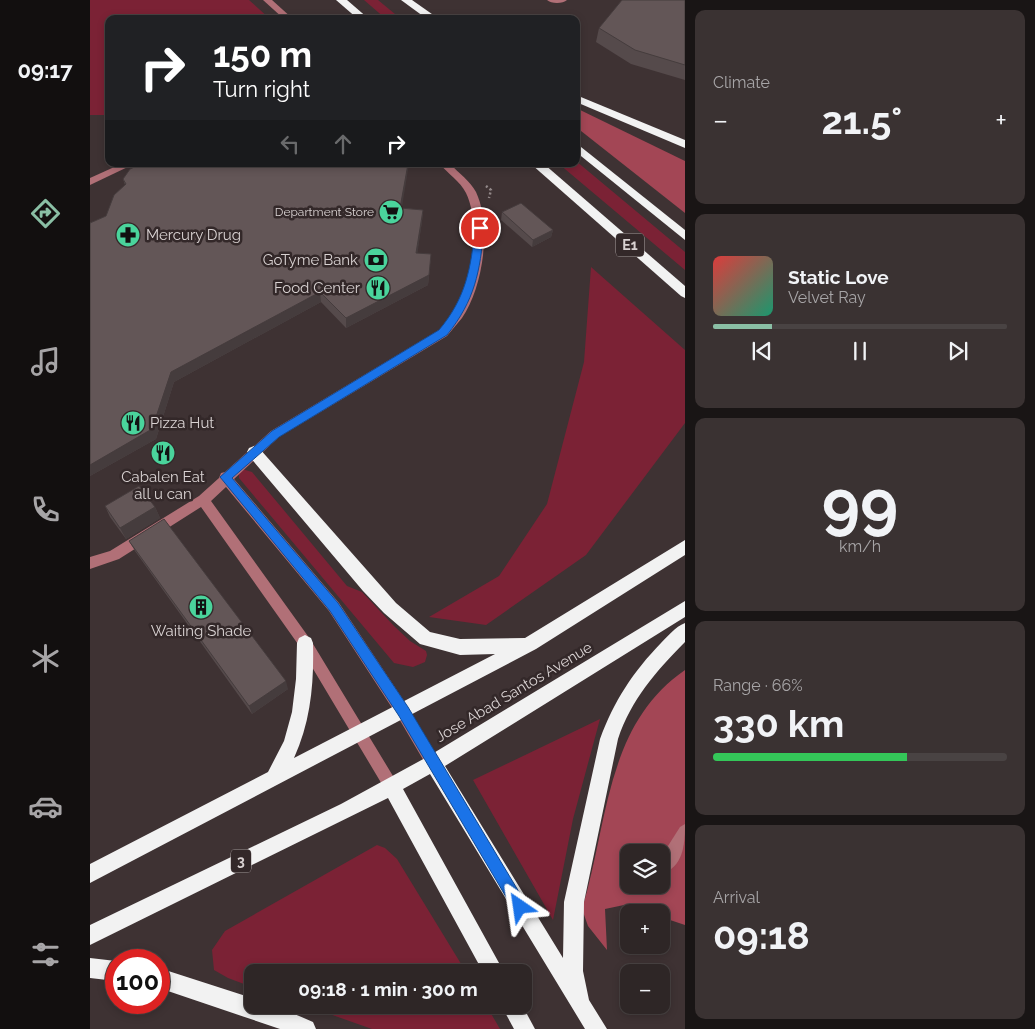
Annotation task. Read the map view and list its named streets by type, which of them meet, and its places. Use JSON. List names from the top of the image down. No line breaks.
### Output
{"streets":{"highway":["E1","Jose Abad Santos Avenue","3"]},"places":{"supermarket":["Department Store"],"pharmacy":["Mercury Drug"],"bank":["GoTyme Bank"],"restaurant":["Food Center","Pizza Hut","Cabalen Eat all u can"],"building":["Waiting Shade"]},"page":{"tabs":"09:17","tile":["Climate",["99","km/h"],["Range · 66%","330 km"],["Arrival","09:18"]],"turn":["150 m","Turn right"],"heat":["−","21.5°","+"],"song":["Static Love","Velvet Ray"],"map_buttons":["+","−"],"limit":"100","trip":"09:18 · 1 min · 300 m"}}
